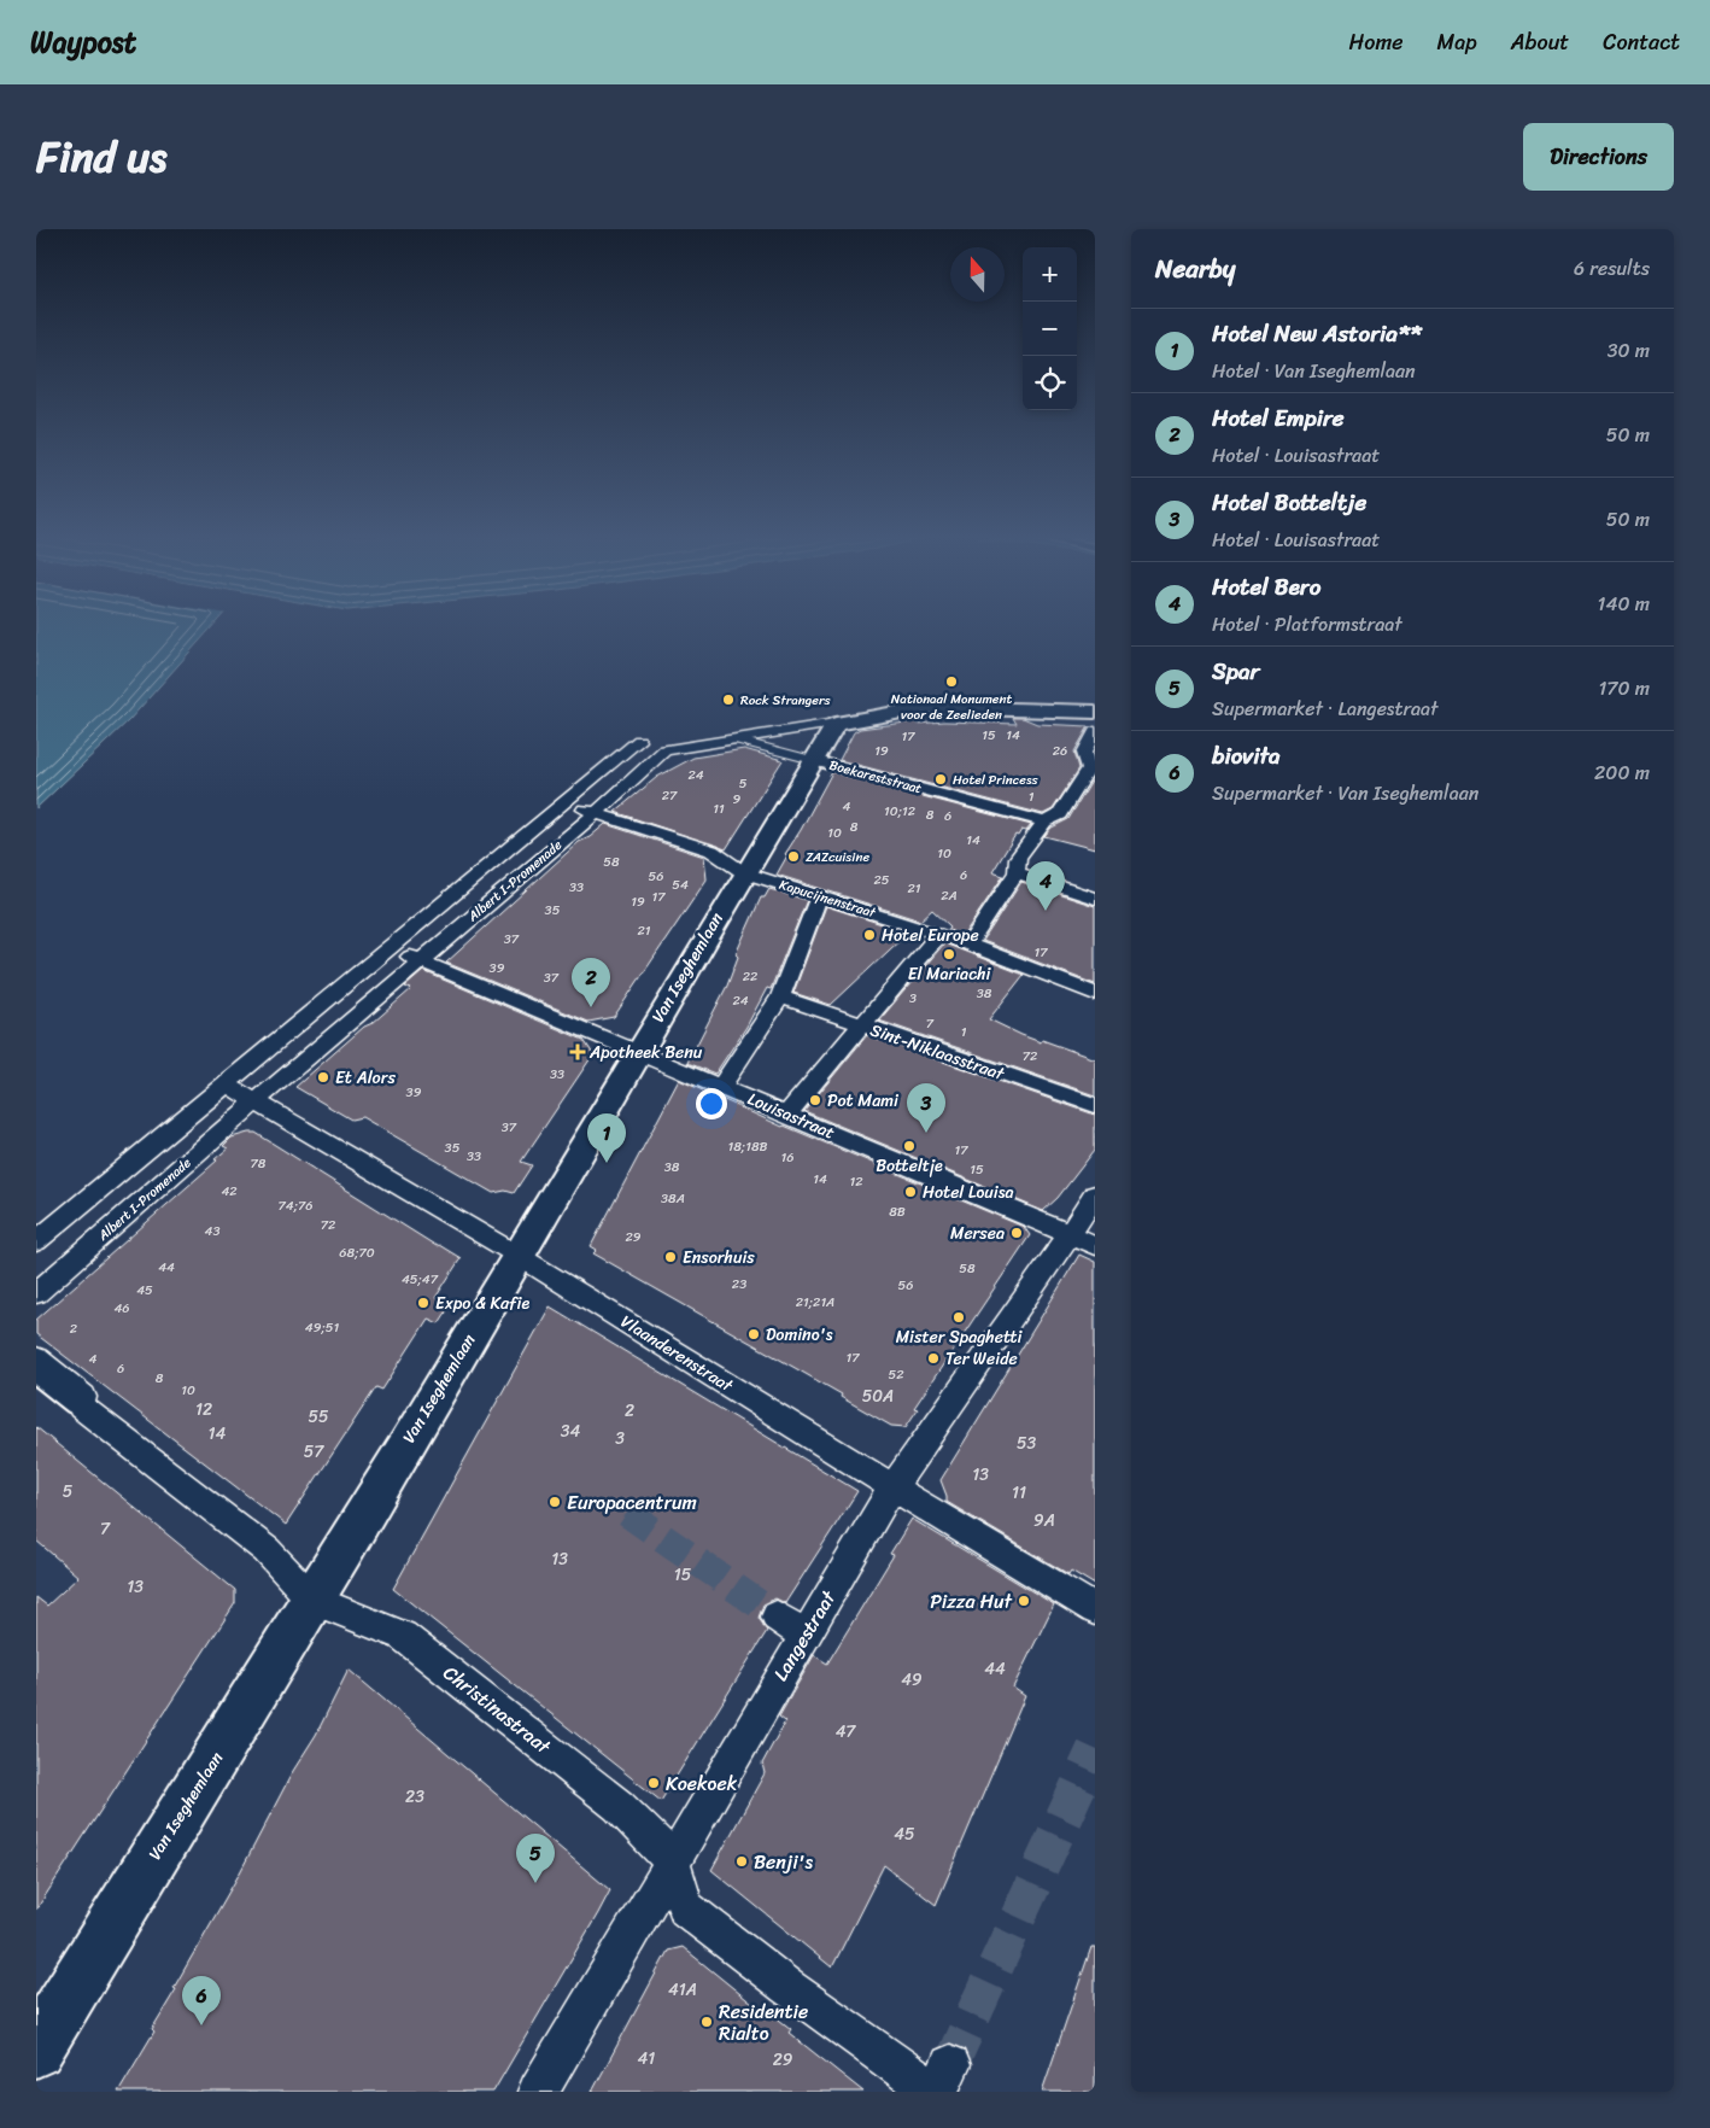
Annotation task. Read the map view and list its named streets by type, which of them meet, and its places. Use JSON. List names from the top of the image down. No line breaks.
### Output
{"streets":{"street":["Boekareststraat","Albert I-Promenade","Kapucijnenstraat","Van Iseghemlaan","Sint-Niklaasstraat","Louisastraat","Vlaanderenstraat","Langestraat","Christinastraat"]},"crossings":[["Boekareststraat","Van Iseghemlaan"],["Albert I-Promenade","Kapucijnenstraat"],["Albert I-Promenade","Van Iseghemlaan"],["Albert I-Promenade","Louisastraat"],["Albert I-Promenade","Vlaanderenstraat"],["Kapucijnenstraat","Van Iseghemlaan"],["Van Iseghemlaan","Louisastraat"],["Van Iseghemlaan","Vlaanderenstraat"],["Van Iseghemlaan","Christinastraat"],["Louisastraat","Langestraat"],["Vlaanderenstraat","Langestraat"],["Langestraat","Christinastraat"]],"places":{"other":["Nationaal Monument voor de Zeelieden","Rock Strangers","Hotel Princess","ZAZcuisine","Hotel Europe","El Mariachi","Et Alors","Pot Mami","Botteltje","Hotel Louisa","Mersea","Ensorhuis","Expo & Kafie","Mister Spaghetti","Domino's","Ter Weide","Europacentrum","Pizza Hut","Koekoek","Benji's","Residentie Rialto"],"health":["Apotheek Benu"]},"house_numbers":["15","14","17","19","26","24","5","27","1","9","4","11","10;12","8","6","8","10","14","10","58","6","56","25","54","33","21","2A","17","19","35","21","37","17","39","22","37","38","3","24","7","1","72","33","39","37","18;18B","35","17","33","16","78","38","15","14","12","42","38A","74;76","8B","72","43","29","68;70","44","58","45;47","23","56","45","21;21A","46","49;51","2","17","4","6","52","8","10","50A","12","2","55","34","14","3","53","57","13","5","11","9A","7","13","15","13","44","49","47","23","45","41A","41","29"],"north":"top","page":{"header":"Waypost","nav":["Home","Map","About","Contact"],"title":"Find us","buttons":"Directions","heading":["Nearby","6 results"],"map_buttons":["+","−"],"list":[{"mark":"1","name":"Hotel New Astoria**","note":"Hotel · Van Iseghemlaan","value":"30 m"},{"mark":"2","name":"Hotel Empire","note":"Hotel · Louisastraat","value":"50 m"},{"mark":"3","name":"Hotel Botteltje","note":"Hotel · Louisastraat","value":"50 m"},{"mark":"4","name":"Hotel Bero","note":"Hotel · Platformstraat","value":"140 m"},{"mark":"5","name":"Spar","note":"Supermarket · Langestraat","value":"170 m"},{"mark":"6","name":"biovita","note":"Supermarket · Van Iseghemlaan","value":"200 m"}],"pins":["4","2","3","1","5","6"]}}
